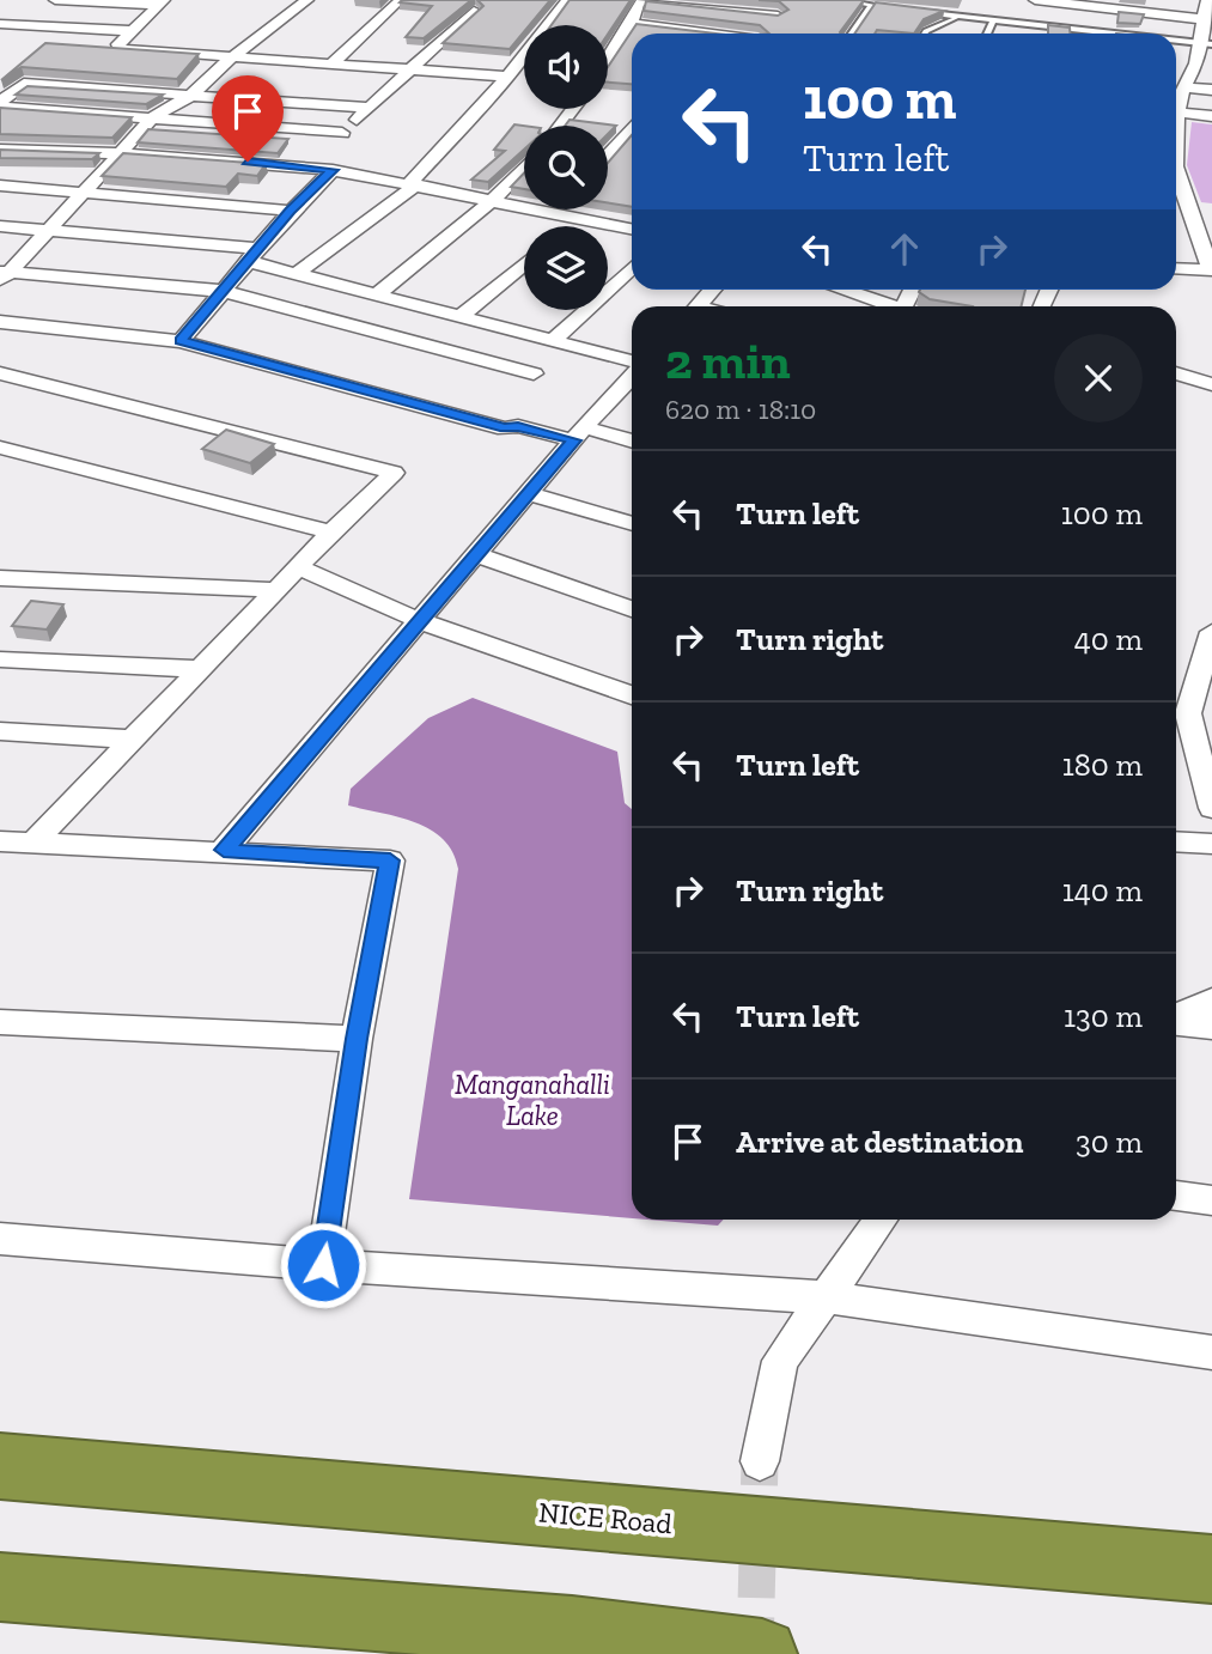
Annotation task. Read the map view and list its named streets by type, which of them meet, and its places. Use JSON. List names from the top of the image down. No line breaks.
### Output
{"streets":{"highway":["NICE Road"]},"water":["Manganahalli Lake"],"page":{"turn":["100 m","Turn left"],"heading":["2 min","620 m · 18:10"],"list":[{"name":"Turn left","value":"100 m"},{"name":"Turn right","value":"40 m"},{"name":"Turn left","value":"180 m"},{"name":"Turn right","value":"140 m"},{"name":"Turn left","value":"130 m"},{"name":"Arrive at destination","value":"30 m"}]}}
